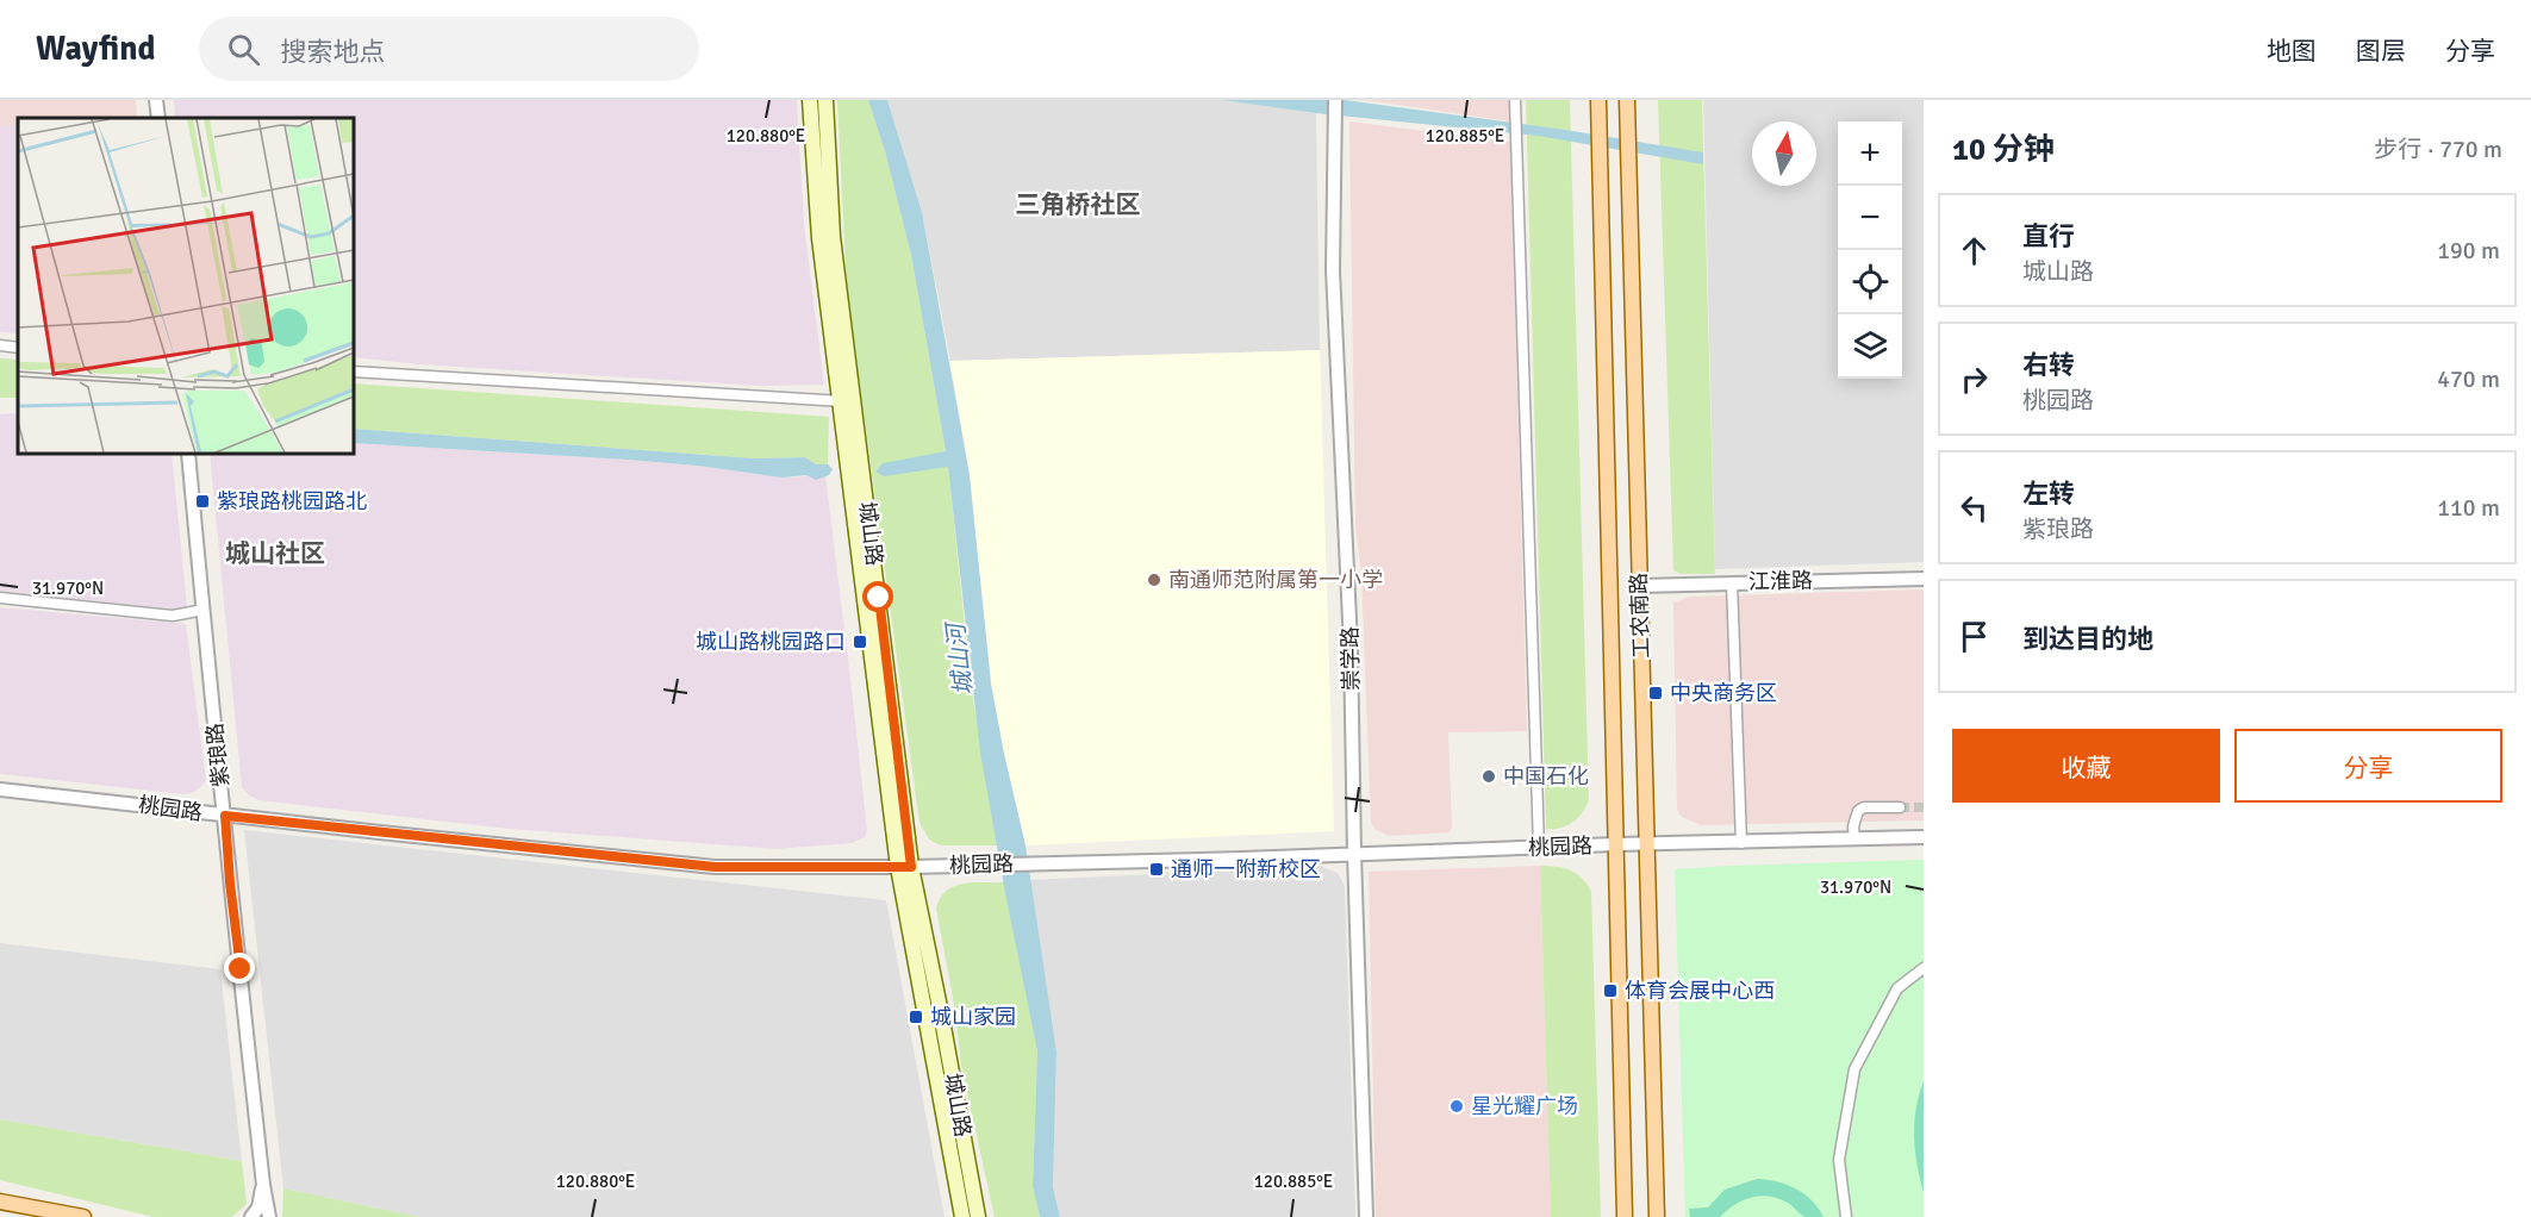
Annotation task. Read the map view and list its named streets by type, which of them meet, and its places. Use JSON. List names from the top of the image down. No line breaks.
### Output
{"streets":{"main road":["城山路","工农南路"],"street":["江淮路","崇学路","紫琅路","桃园路"]},"crossings":[["城山路","桃园路"],["江淮路","工农南路"],["工农南路","桃园路"],["崇学路","桃园路"],["紫琅路","桃园路"]],"districts":["三角桥社区","城山社区"],"water":["城山河"],"places":{"transit":["紫琅路桃园路北","城山路桃园路口","中央商务区","通师一附新校区","体育会展中心西","城山家园"],"other":["南通师范附属第一小学","中国石化","星光耀广场"]},"north":"top","page":{"header":"Wayfind","search":"搜索地点","nav":["地图","图层","分享"],"heading":["10 分钟","步行 · 770 m"],"map_buttons":["+","−"],"list":[["直行","城山路","190 m"],["右转","桃园路","470 m"],["左转","紫琅路","110 m"],"到达目的地"],"buttons":["收藏","分享"]},"coordinates":["120.880°E","120.885°E","31.970°N"]}
